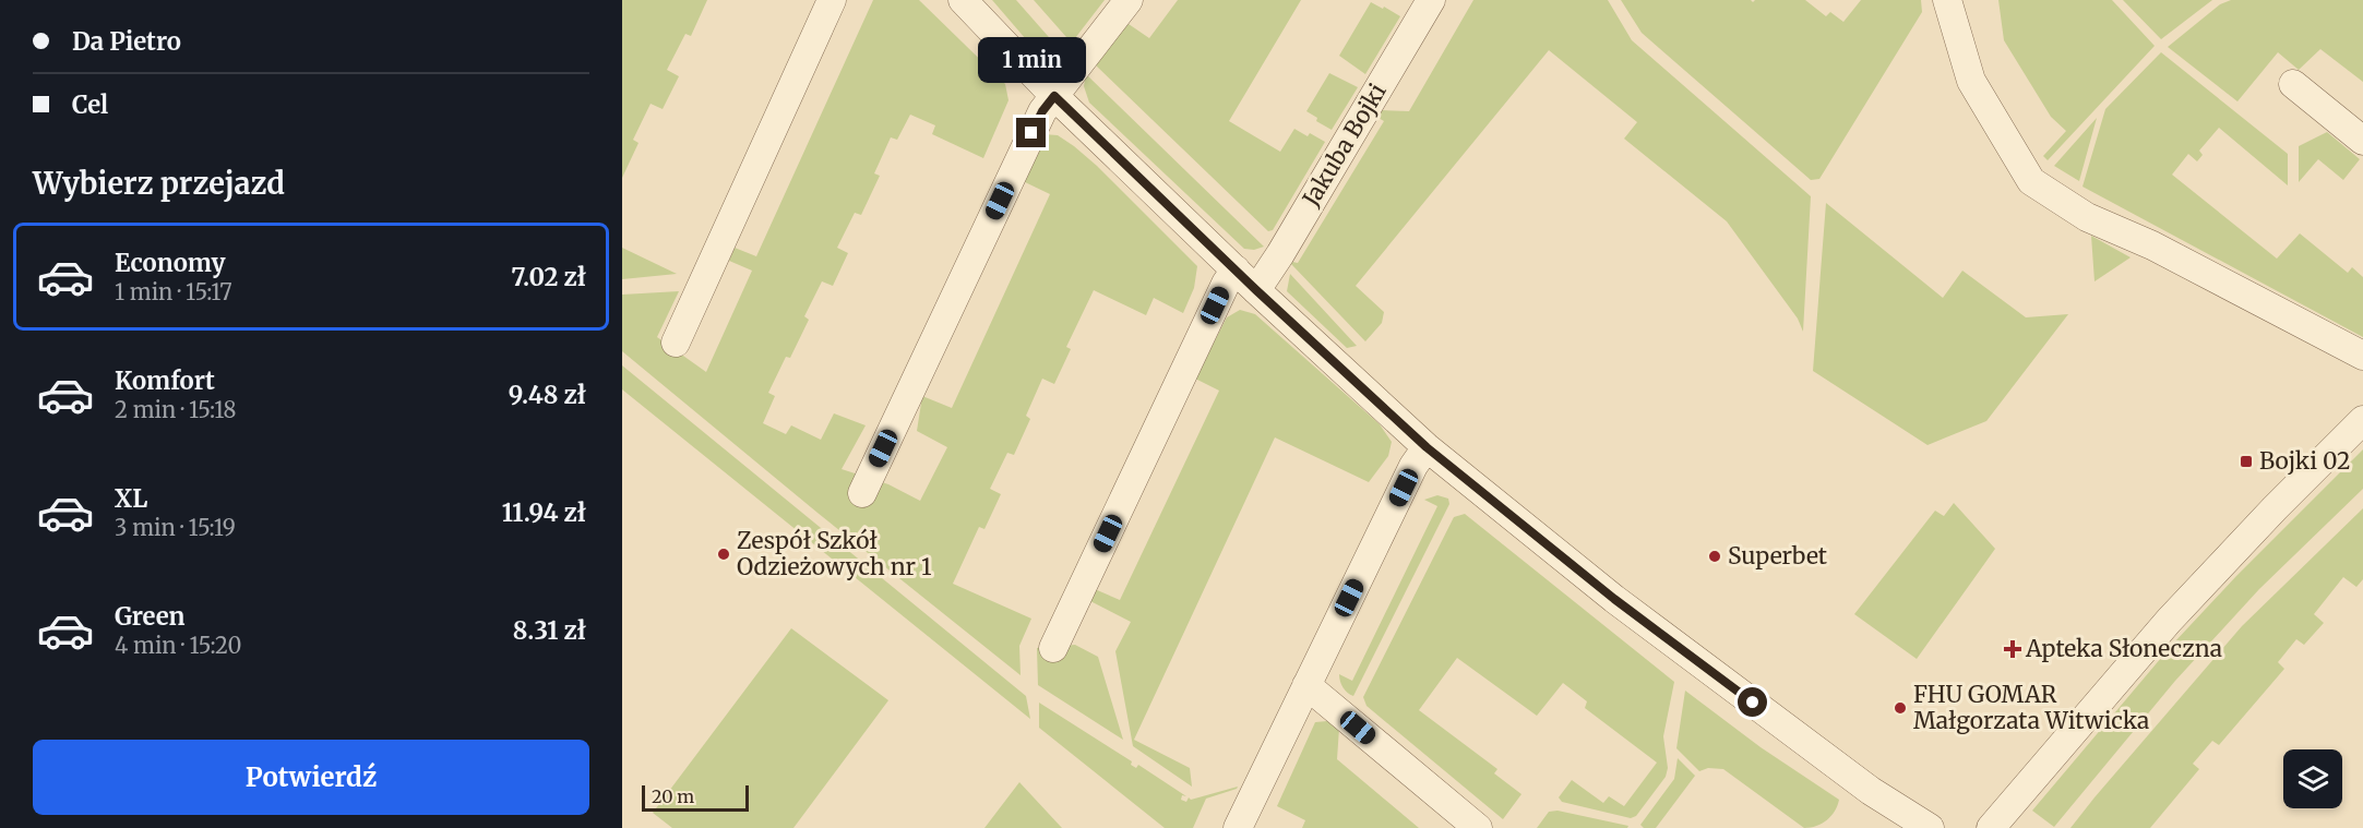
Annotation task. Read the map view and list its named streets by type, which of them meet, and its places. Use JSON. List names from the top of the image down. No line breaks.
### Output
{"streets":{"street":["Jakuba Bojki"]},"places":{"transit":["Bojki 02"],"other":["Zespół Szkół Odzieżowych nr 1","Superbet","FHU GOMAR Małgorzata Witwicka"],"health":["Apteka Słoneczna"]},"scale_bar":"20 m","page":{"banner":["Da Pietro","Cel"],"bubble":"1 min","heading":"Wybierz przejazd","list":[{"name":"Economy","note":"1 min · 15:17","value":"7.02 zł"},{"name":"Komfort","note":"2 min · 15:18","value":"9.48 zł"},{"name":"XL","note":"3 min · 15:19","value":"11.94 zł"},{"name":"Green","note":"4 min · 15:20","value":"8.31 zł"}],"buttons":"Potwierdź","scale":"20 m"}}
